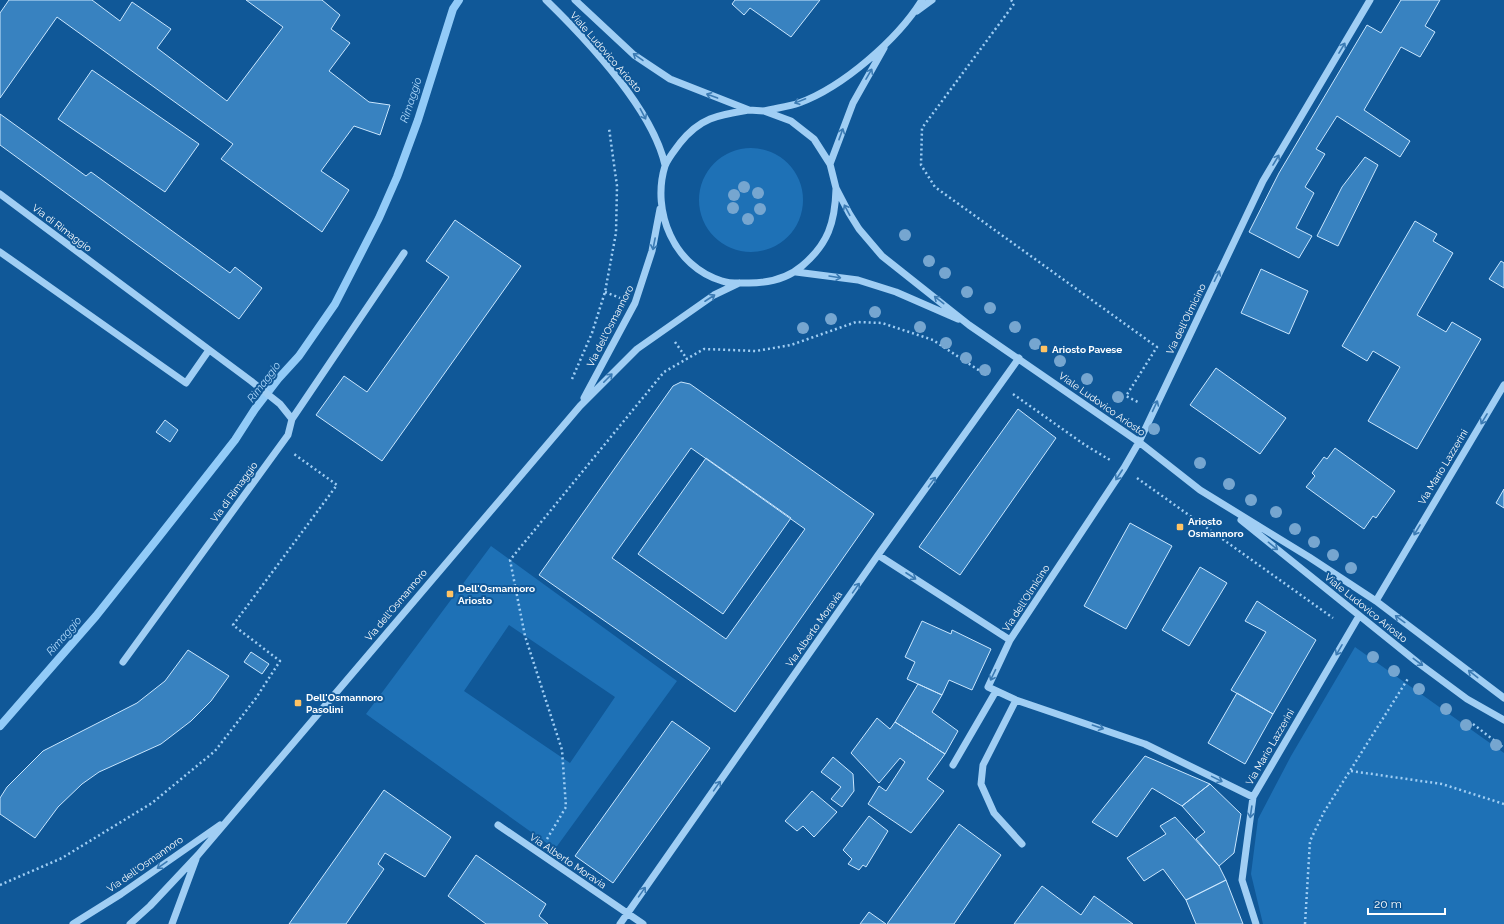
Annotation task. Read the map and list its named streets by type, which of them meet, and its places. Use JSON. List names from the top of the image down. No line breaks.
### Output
{"streets":{"street":["Viale Ludovico Ariosto","Via di Rimaggio","Via dell'Olmicino","Via dell'Osmannoro","Via Mario Lazzerini","Via Alberto Moravia"]},"crossings":[["Viale Ludovico Ariosto","Via dell'Olmicino"],["Viale Ludovico Ariosto","Via dell'Osmannoro"],["Viale Ludovico Ariosto","Via Mario Lazzerini"],["Viale Ludovico Ariosto","Via Alberto Moravia"],["Via dell'Olmicino","Via Alberto Moravia"]],"one_way":["Via Mario Lazzerini","Via Alberto Moravia"],"water":["Rimaggio"],"places":{"transit":["Ariosto Pavese","Ariosto Osmannoro","Dell'Osmannoro Ariosto","Dell'Osmannoro Pasolini"]},"scale_bar":"20 m"}
